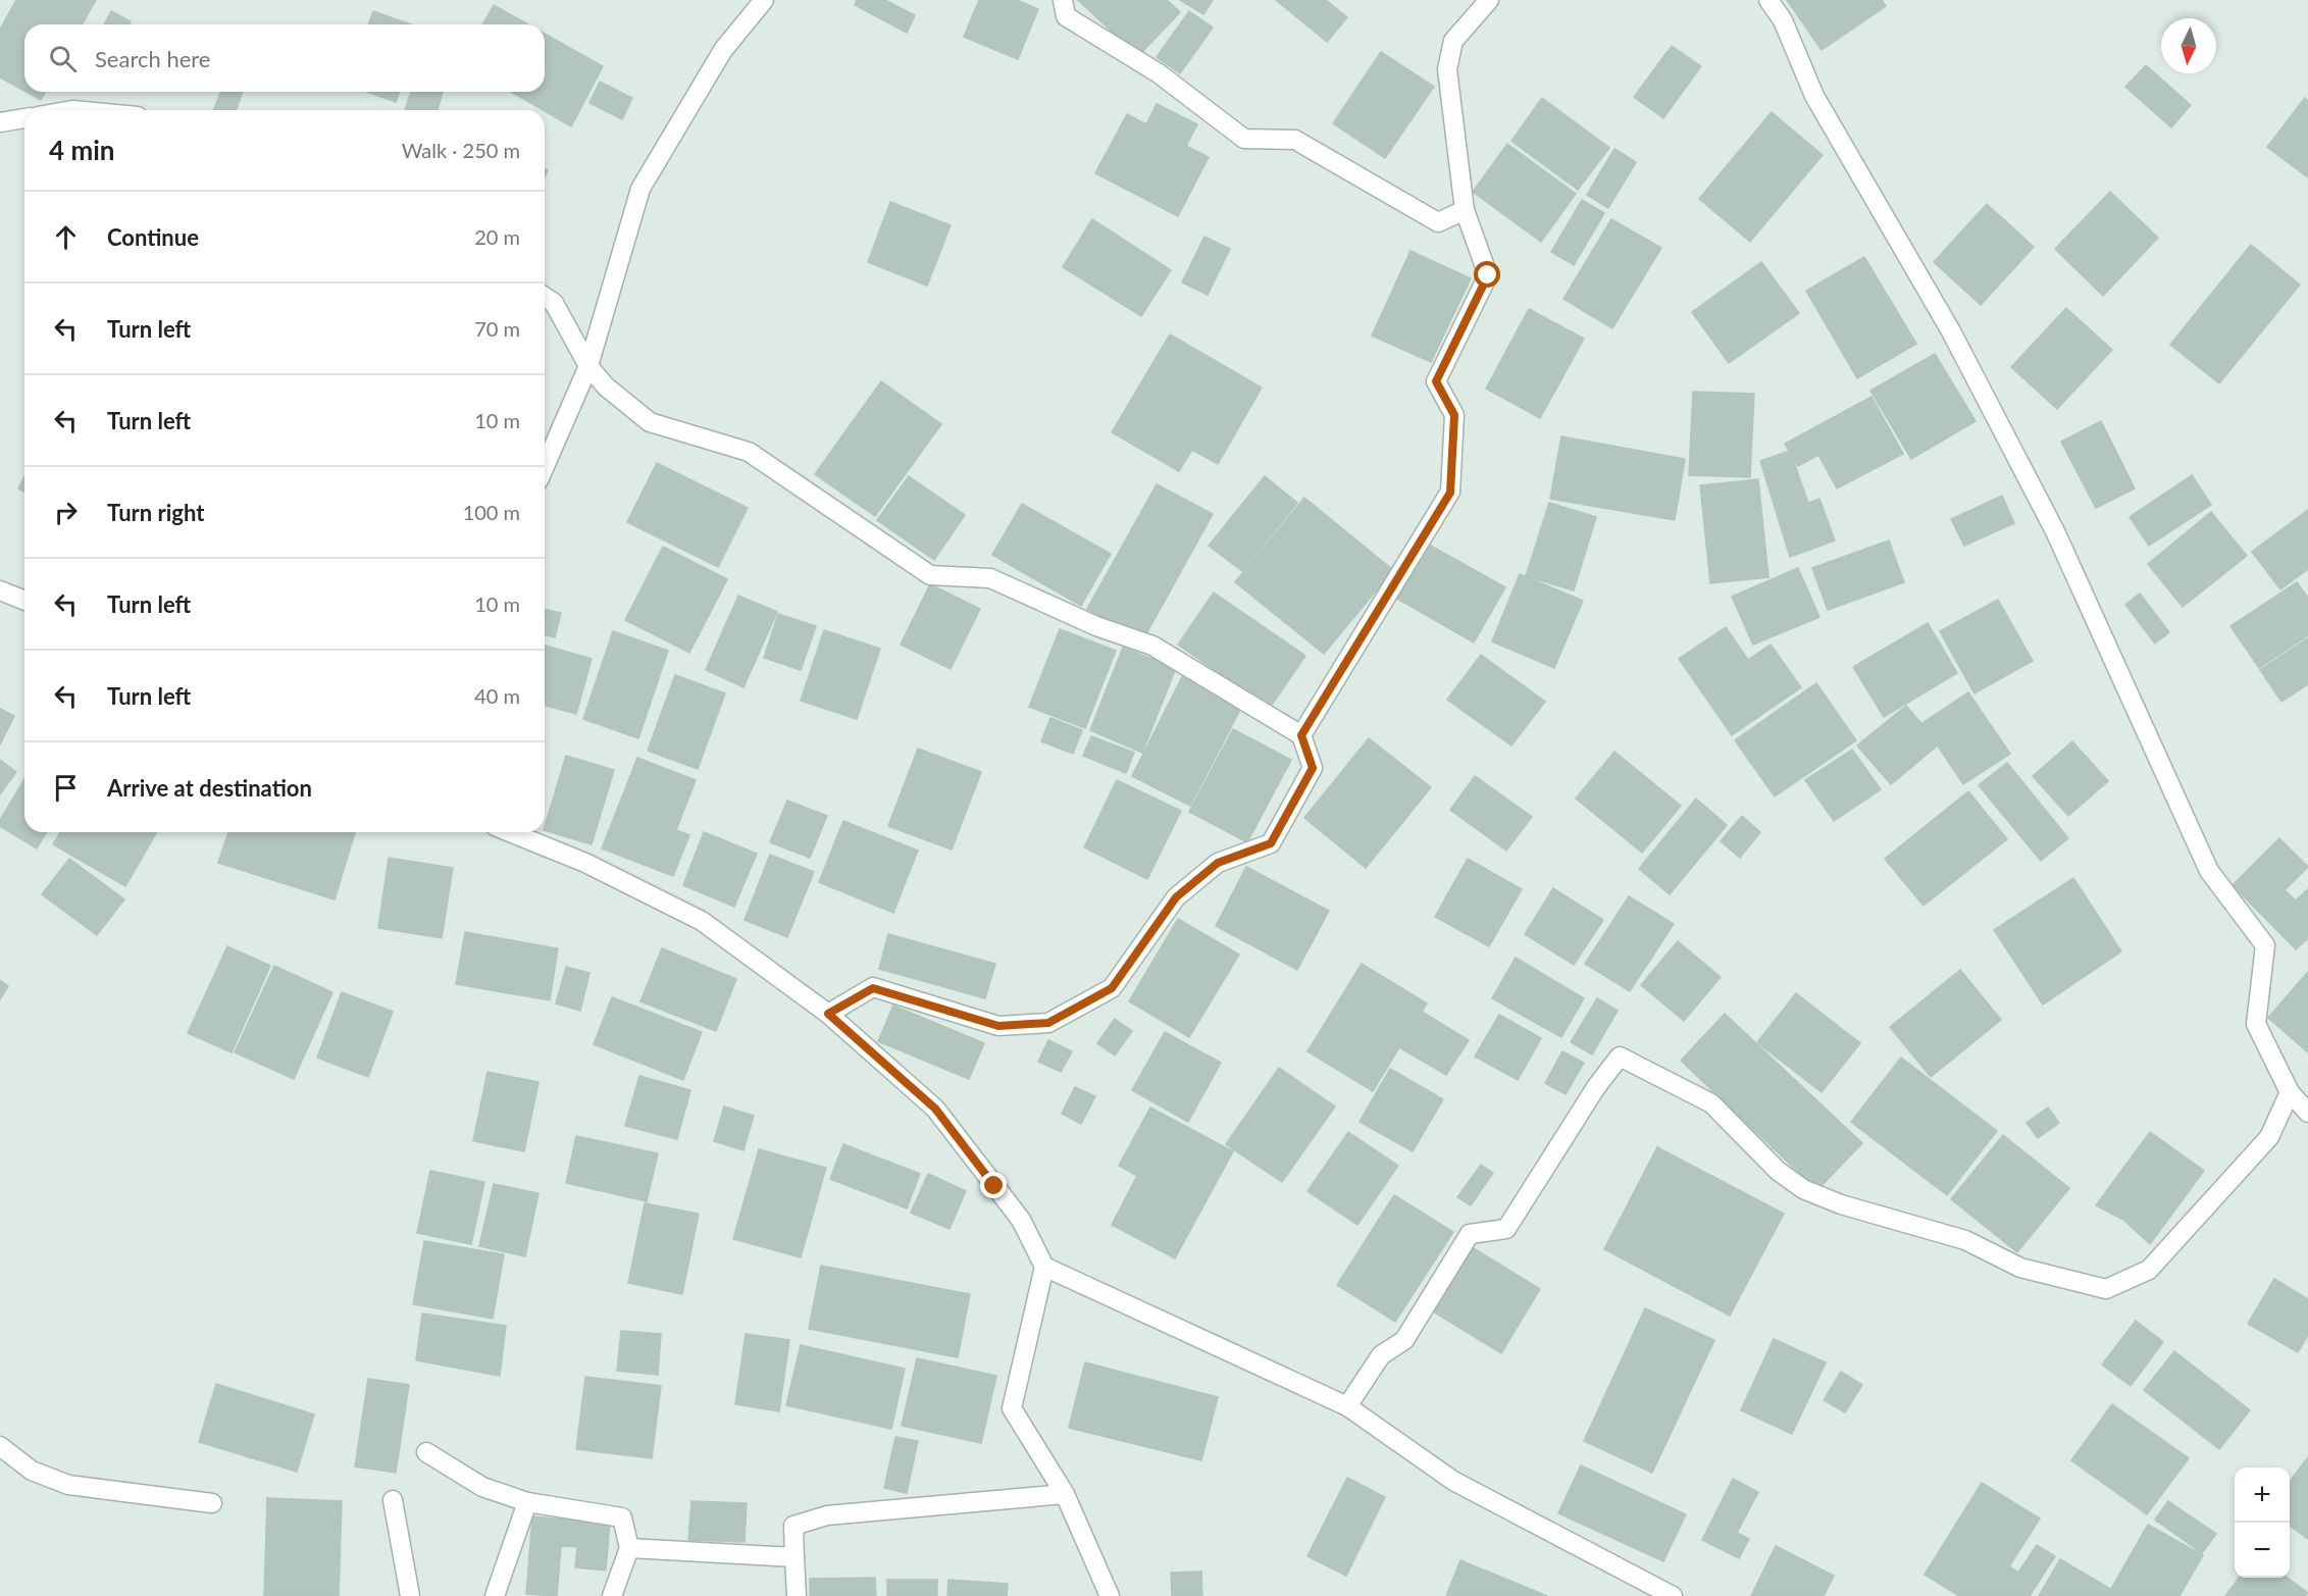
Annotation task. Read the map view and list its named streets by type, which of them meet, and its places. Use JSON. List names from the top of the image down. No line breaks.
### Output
{"north":"bottom","page":{"search":"Search here","heading":["4 min","Walk · 250 m"],"list":[["Continue","20 m"],["Turn left","70 m"],["Turn left","10 m"],["Turn right","100 m"],["Turn left","10 m"],["Turn left","40 m"],"Arrive at destination"],"map_buttons":["+","−"]}}
